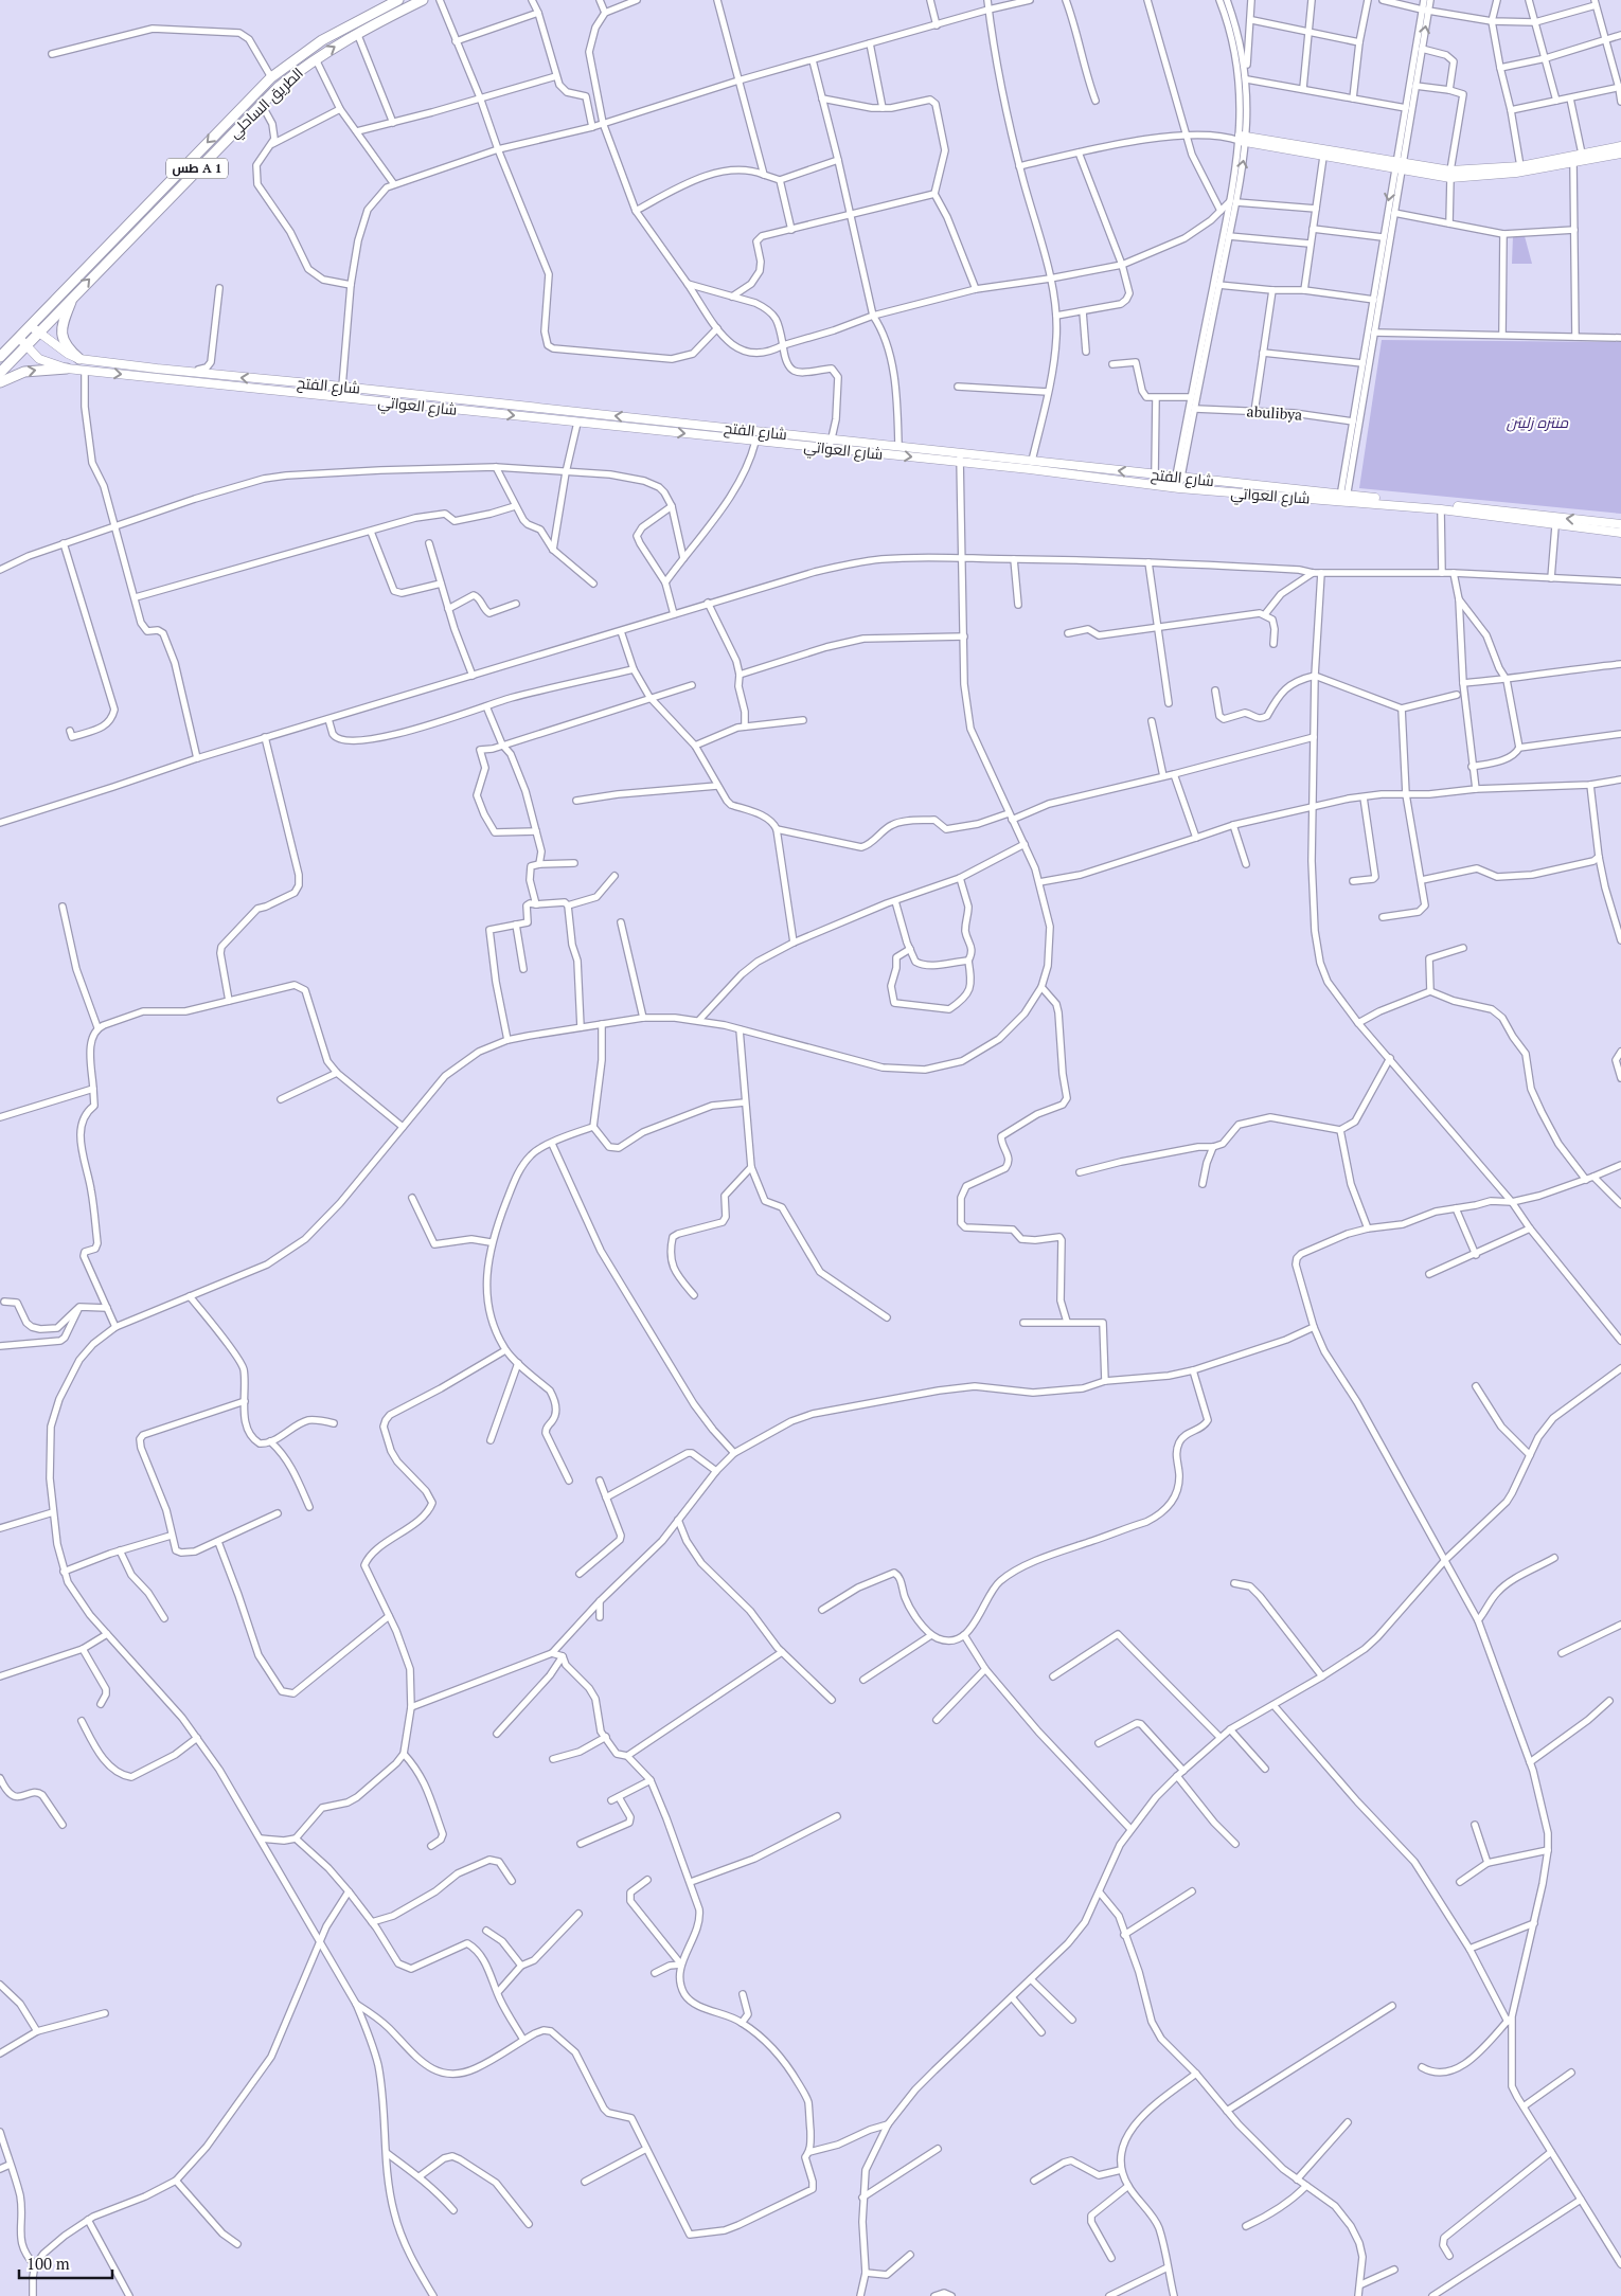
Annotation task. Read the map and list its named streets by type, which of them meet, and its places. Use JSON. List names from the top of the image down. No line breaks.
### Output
{"streets":{"highway":["الطريق الساحلي","طس A 1"],"main road":["شارع الفتح","شارع العواتي"],"street":["abulibya"]},"crossings":[["الطريق الساحلي","شارع العواتي"],["شارع الفتح","شارع العواتي"]],"one_way":["شارع الفتح","شارع العواتي"],"parks":["منتزه زليتن"],"scale_bar":"100 m"}
